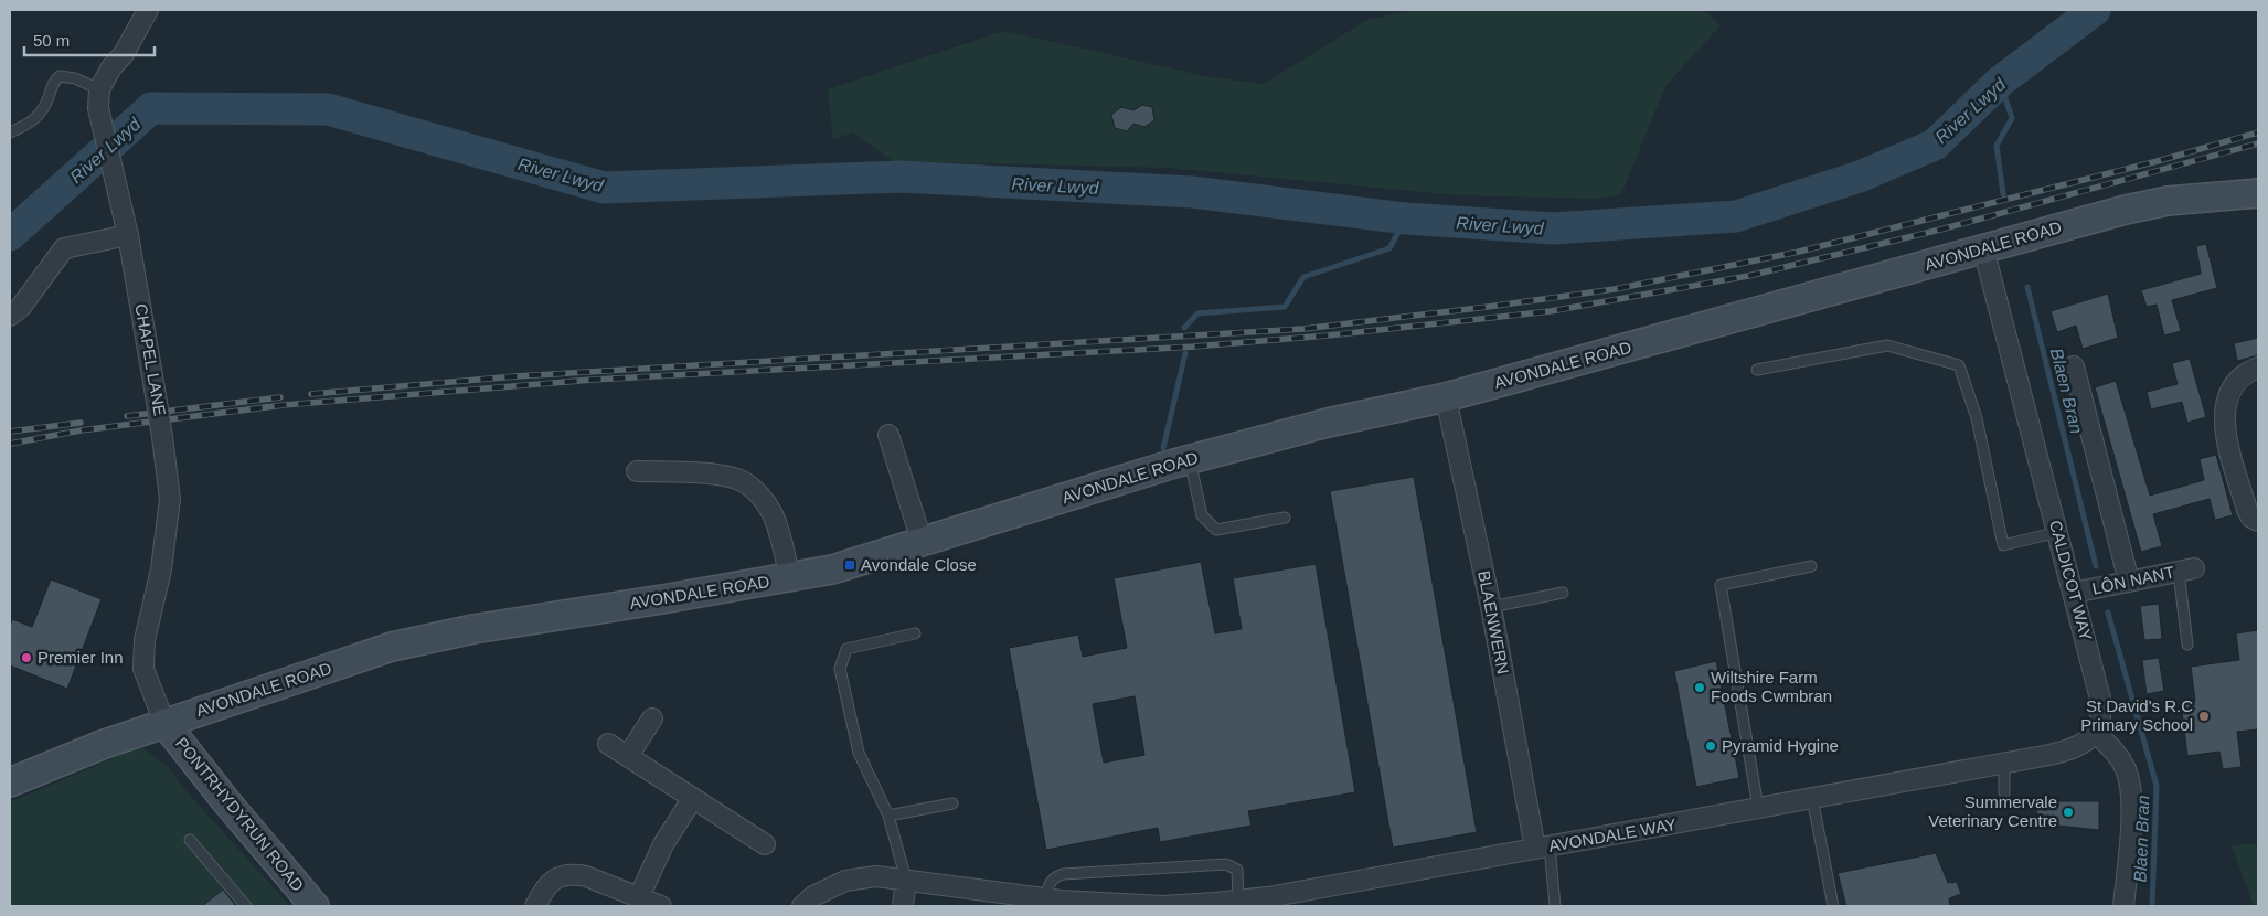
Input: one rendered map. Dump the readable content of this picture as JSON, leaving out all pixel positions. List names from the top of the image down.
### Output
{
  "streets": {
    "street": [
      "AVONDALE ROAD",
      "CHAPEL LANE",
      "CALDICOT WAY",
      "LÔN NANT",
      "BLAENWERN",
      "PONTRHYDYRUN ROAD",
      "AVONDALE WAY"
    ]
  },
  "crossings": [
    ["AVONDALE ROAD", "CHAPEL LANE"],
    ["AVONDALE ROAD", "CALDICOT WAY"],
    ["AVONDALE ROAD", "BLAENWERN"],
    ["AVONDALE ROAD", "PONTRHYDYRUN ROAD"],
    ["CHAPEL LANE", "PONTRHYDYRUN ROAD"],
    ["CALDICOT WAY", "LÔN NANT"],
    ["CALDICOT WAY", "AVONDALE WAY"],
    ["BLAENWERN", "AVONDALE WAY"]
  ],
  "water": ["River Lwyd", "Blaen Bran"],
  "places": {
    "transit": ["Avondale Close"],
    "other": [
      "Premier Inn",
      "Wiltshire Farm Foods Cwmbran",
      "St David's R.C Primary School",
      "Pyramid Hygine",
      "Summervale Veterinary Centre"
    ]
  },
  "scale_bar": "50 m"
}
